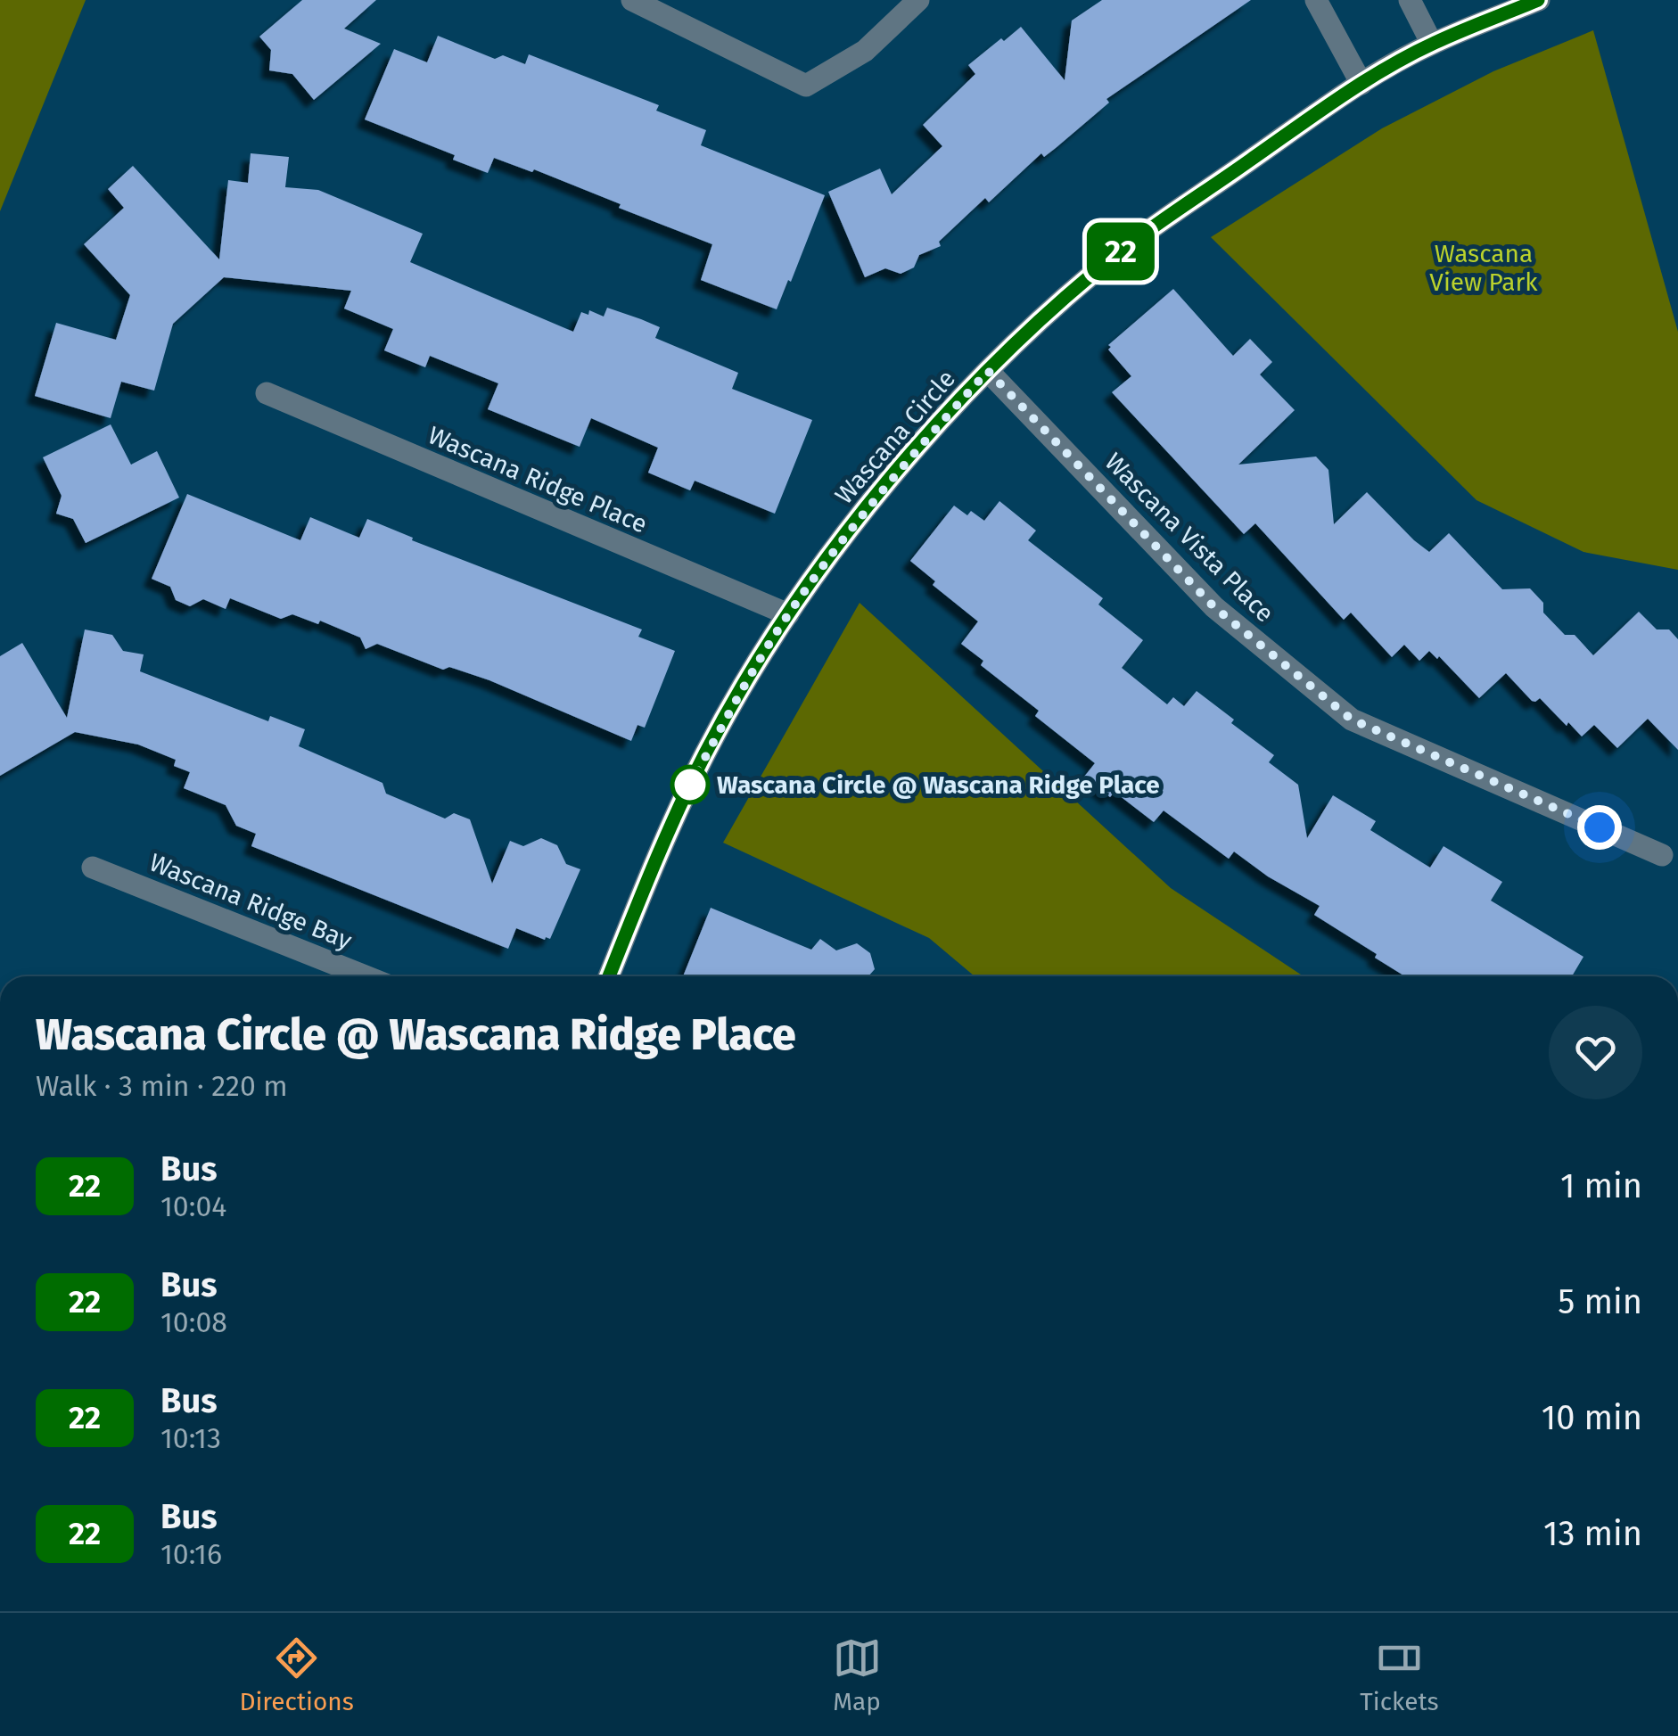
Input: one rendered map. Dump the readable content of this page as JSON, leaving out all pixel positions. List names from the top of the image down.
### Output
{
  "streets": {
    "street": [
      "Wascana Circle",
      "Wascana Ridge Place",
      "Wascana Vista Place",
      "Wascana Ridge Bay"
    ]
  },
  "crossings": [
    ["Wascana Circle", "Wascana Ridge Place"],
    ["Wascana Circle", "Wascana Vista Place"]
  ],
  "parks": ["Wascana View Park"],
  "places": ["Wascana Circle @ Wascana Ridge Place"],
  "lines": ["bus line 22"],
  "page": {
    "on_map": "22",
    "heading": ["Wascana Circle @ Wascana Ridge Place", "Walk · 3 min · 220 m"],
    "list": [
      {
        "mark": "22",
        "name": "Bus",
        "note": "10:04",
        "value": "1 min"
      },
      {
        "mark": "22",
        "name": "Bus",
        "note": "10:08",
        "value": "5 min"
      },
      {
        "mark": "22",
        "name": "Bus",
        "note": "10:13",
        "value": "10 min"
      },
      {
        "mark": "22",
        "name": "Bus",
        "note": "10:16",
        "value": "13 min"
      }
    ],
    "tabs": ["Directions", "Map", "Tickets"]
  }
}
